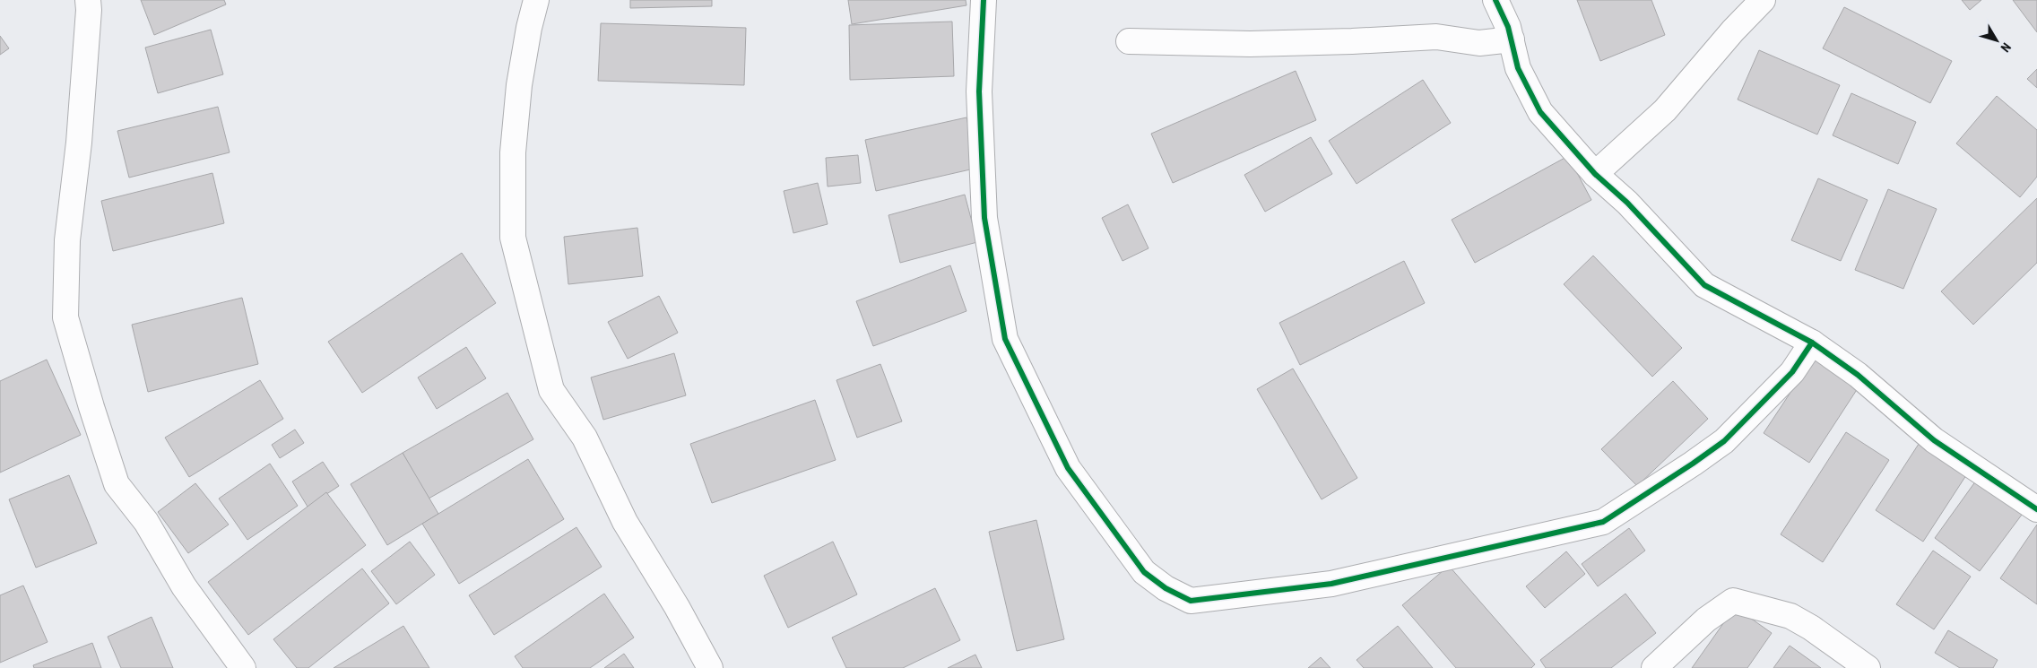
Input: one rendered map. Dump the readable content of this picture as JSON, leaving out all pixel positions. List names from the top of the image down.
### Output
{
  "north": "bottom right"
}
